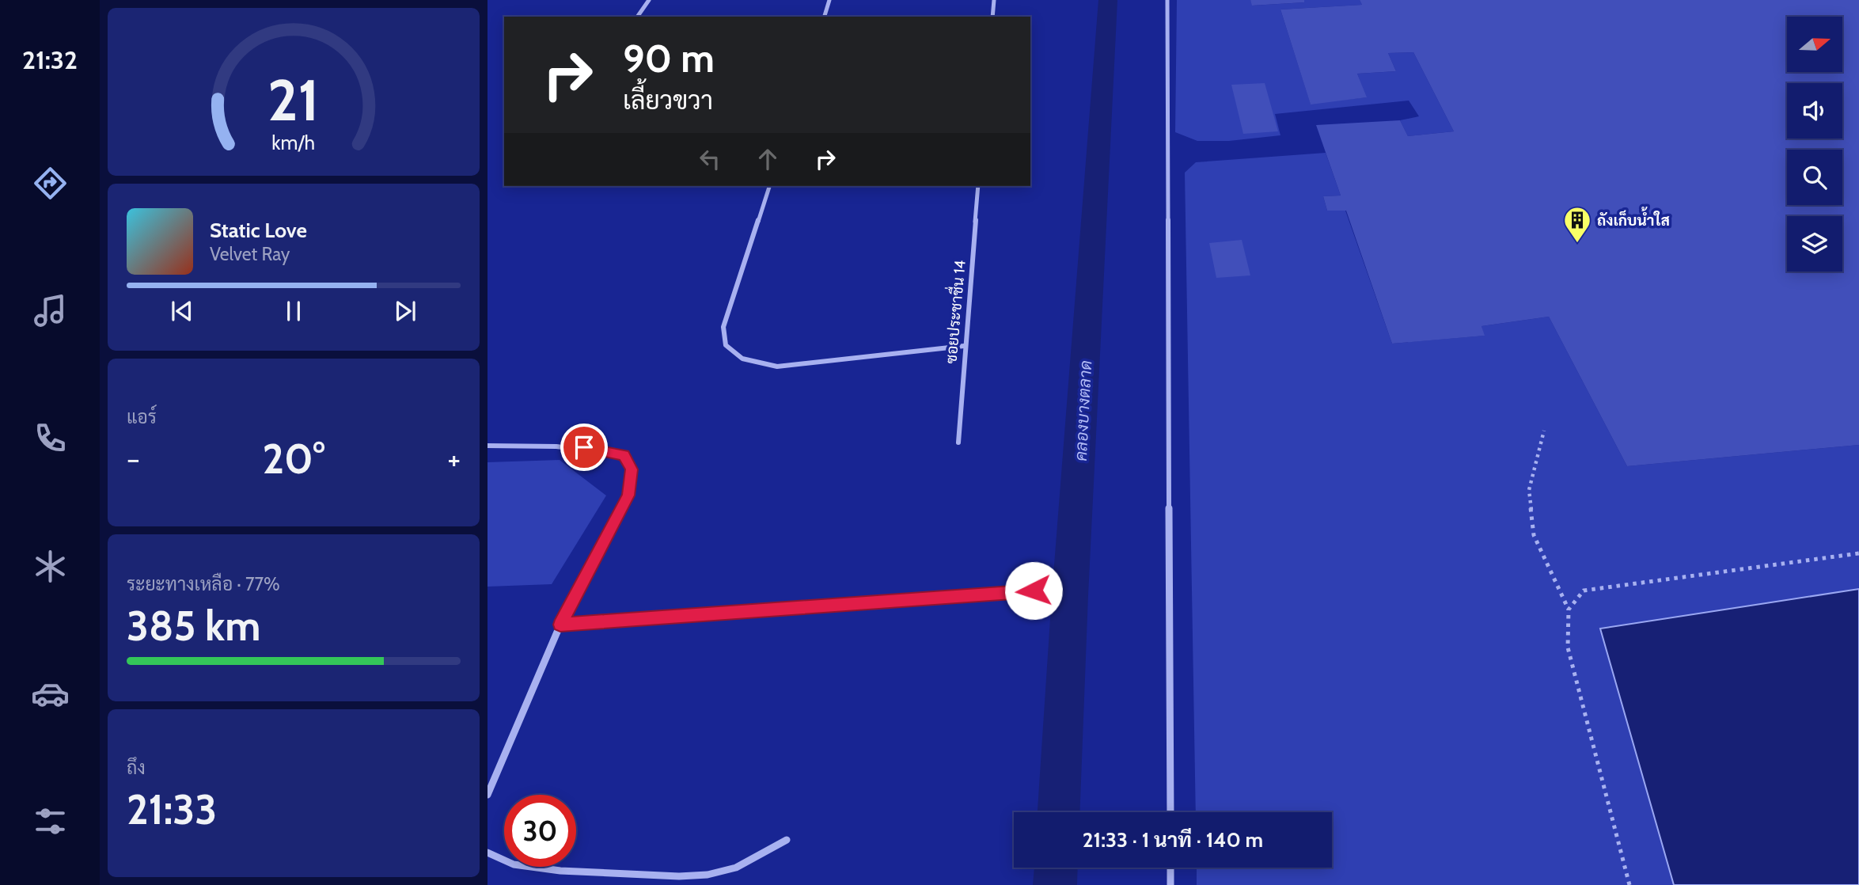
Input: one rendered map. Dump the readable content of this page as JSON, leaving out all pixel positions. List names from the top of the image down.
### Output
{
  "streets": {
    "street": ["ซอยประชาชื่น 14"]
  },
  "water": ["คลองบางตลาด"],
  "places": {
    "building": ["ถังเก็บน้ำใส"]
  },
  "north": "right",
  "page": {
    "tabs": "21:32",
    "turn": ["90 m", "เลี้ยวขวา"],
    "song": ["Static Love", "Velvet Ray"],
    "tile": [
      "แอร์",
      ["ระยะทางเหลือ · 77%", "385 km"],
      ["ถึง", "21:33"]
    ],
    "heat": ["−", "20°", "+"],
    "limit": "30",
    "trip": "21:33 · 1 นาที · 140 m",
    "gauge": ["21", "km/h"]
  }
}
